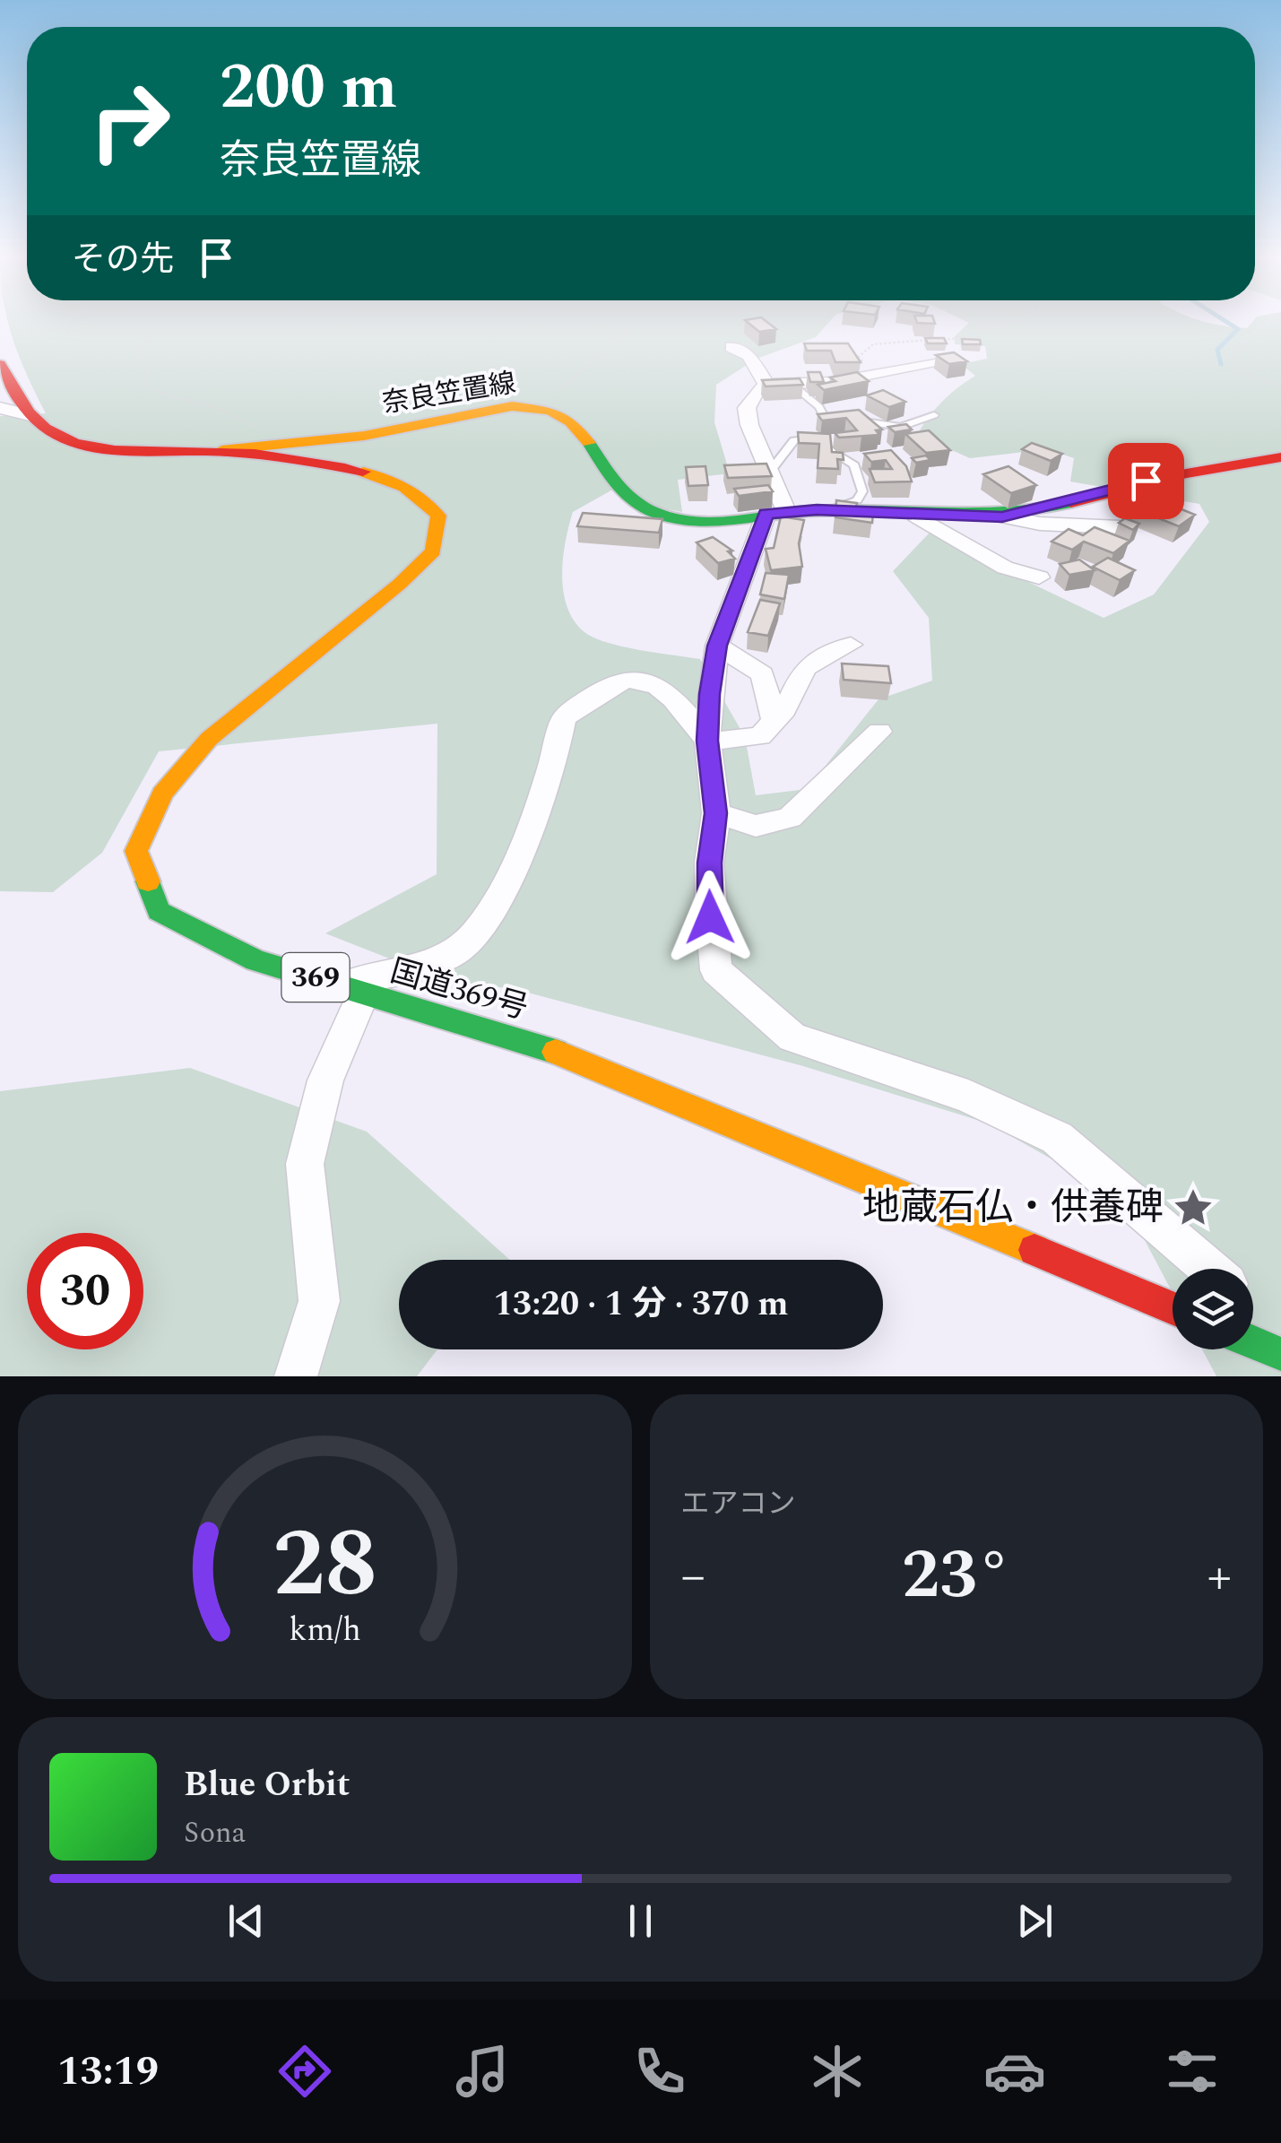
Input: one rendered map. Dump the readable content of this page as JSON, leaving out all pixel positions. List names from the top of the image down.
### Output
{
  "streets": {
    "main road": ["奈良笠置線", "369", "国道369号"]
  },
  "crossings": [
    ["奈良笠置線", "国道369号"]
  ],
  "places": {
    "place": ["地蔵石仏・供養碑"]
  },
  "page": {
    "turn": ["200 m", "奈良笠置線"],
    "then": "その先",
    "limit": "30",
    "trip": "13:20 · 1 分 · 370 m",
    "tile": "エアコン",
    "heat": ["−", "23°", "+"],
    "song": ["Blue Orbit", "Sona"],
    "tabs": "13:19",
    "gauge": ["28", "km/h"]
  }
}
